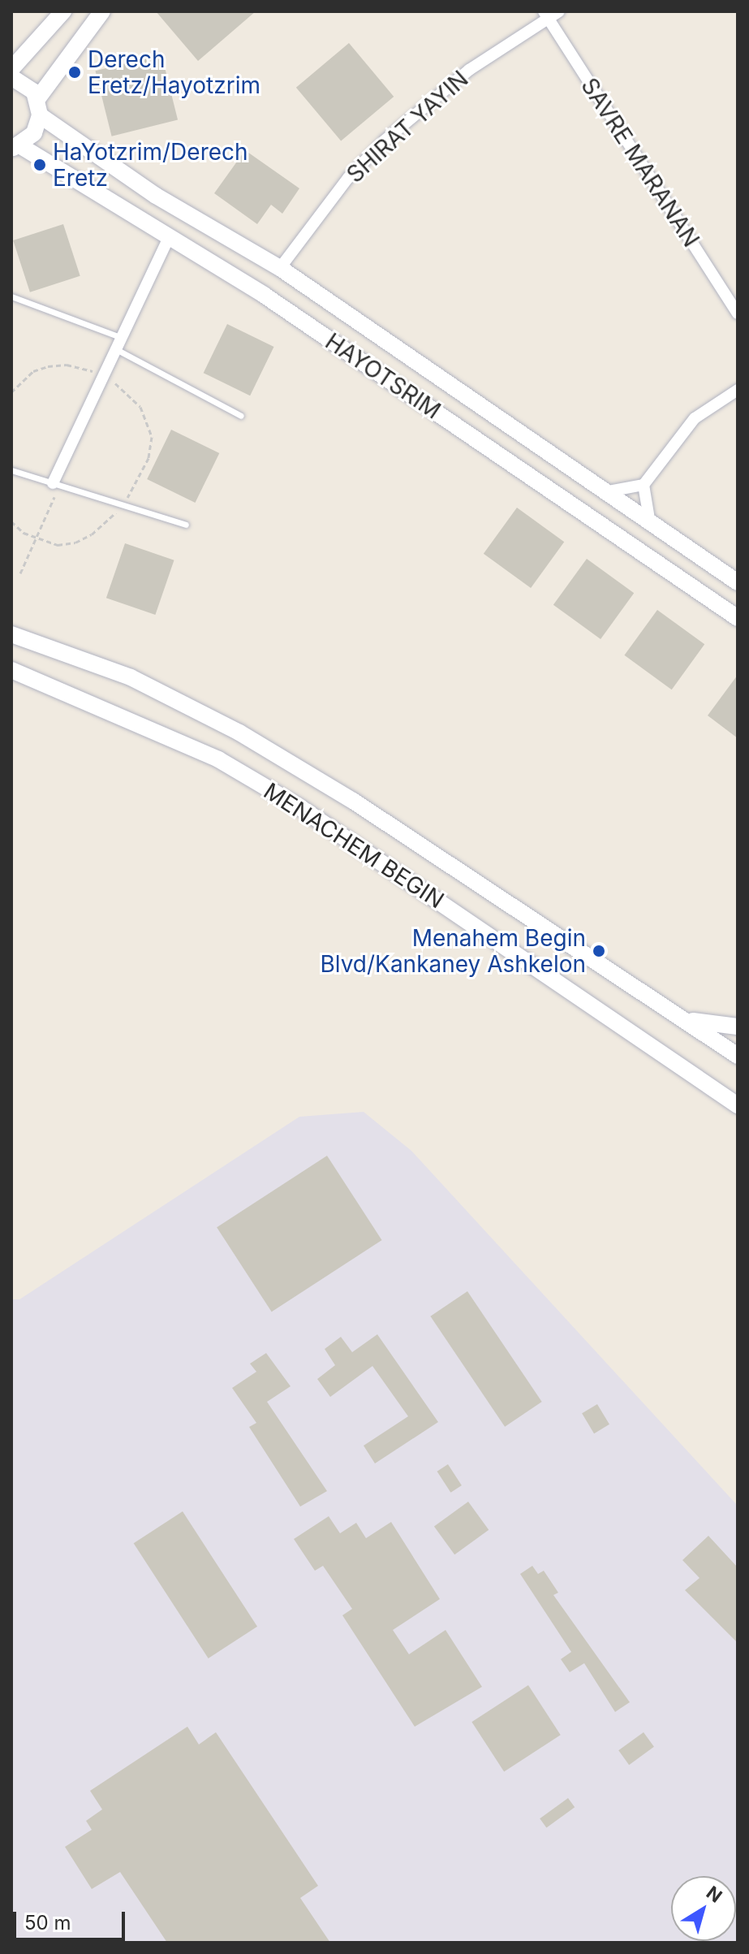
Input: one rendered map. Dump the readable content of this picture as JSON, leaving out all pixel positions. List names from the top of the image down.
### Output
{
  "streets": {
    "main road": ["HAYOTSRIM", "MENACHEM BEGIN"],
    "street": ["SHIRAT YAYIN", "SAVRE MARANAN"]
  },
  "crossings": [
    ["SHIRAT YAYIN", "SAVRE MARANAN"],
    ["SHIRAT YAYIN", "HAYOTSRIM"]
  ],
  "places": ["Derech Eretz/Hayotzrim", "HaYotzrim/Derech Eretz", "Menahem Begin Blvd/Kankaney Ashkelon"],
  "scale_bar": "50 m",
  "north": "top right"
}
